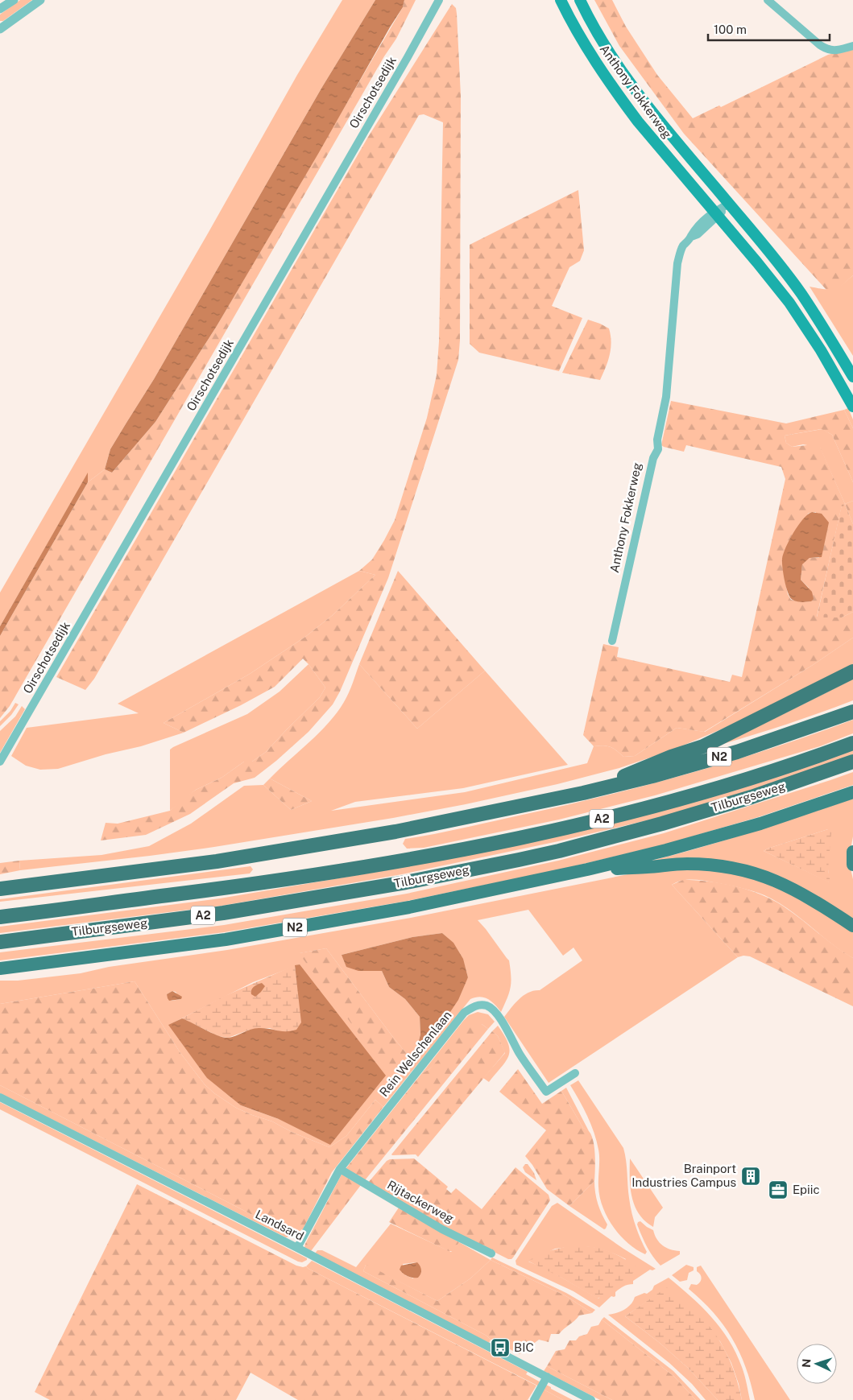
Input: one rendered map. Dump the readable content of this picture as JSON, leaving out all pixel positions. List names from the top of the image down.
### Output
{
  "streets": {
    "highway": ["N2", "Tilburgseweg", "A2"],
    "main road": ["Anthony Fokkerweg"],
    "street": [
      "Oirschotsedijk",
      "Rein Welschenlaan",
      "Rijtackerweg",
      "Landsard"
    ]
  },
  "crossings": [
    ["N2", "Tilburgseweg"],
    ["Rein Welschenlaan", "Rijtackerweg"],
    ["Rein Welschenlaan", "Landsard"]
  ],
  "places": {
    "building": ["Brainport Industries Campus"],
    "office": ["Epiic"],
    "bus stop": ["BIC"]
  },
  "scale_bar": "100 m",
  "north": "left"
}
